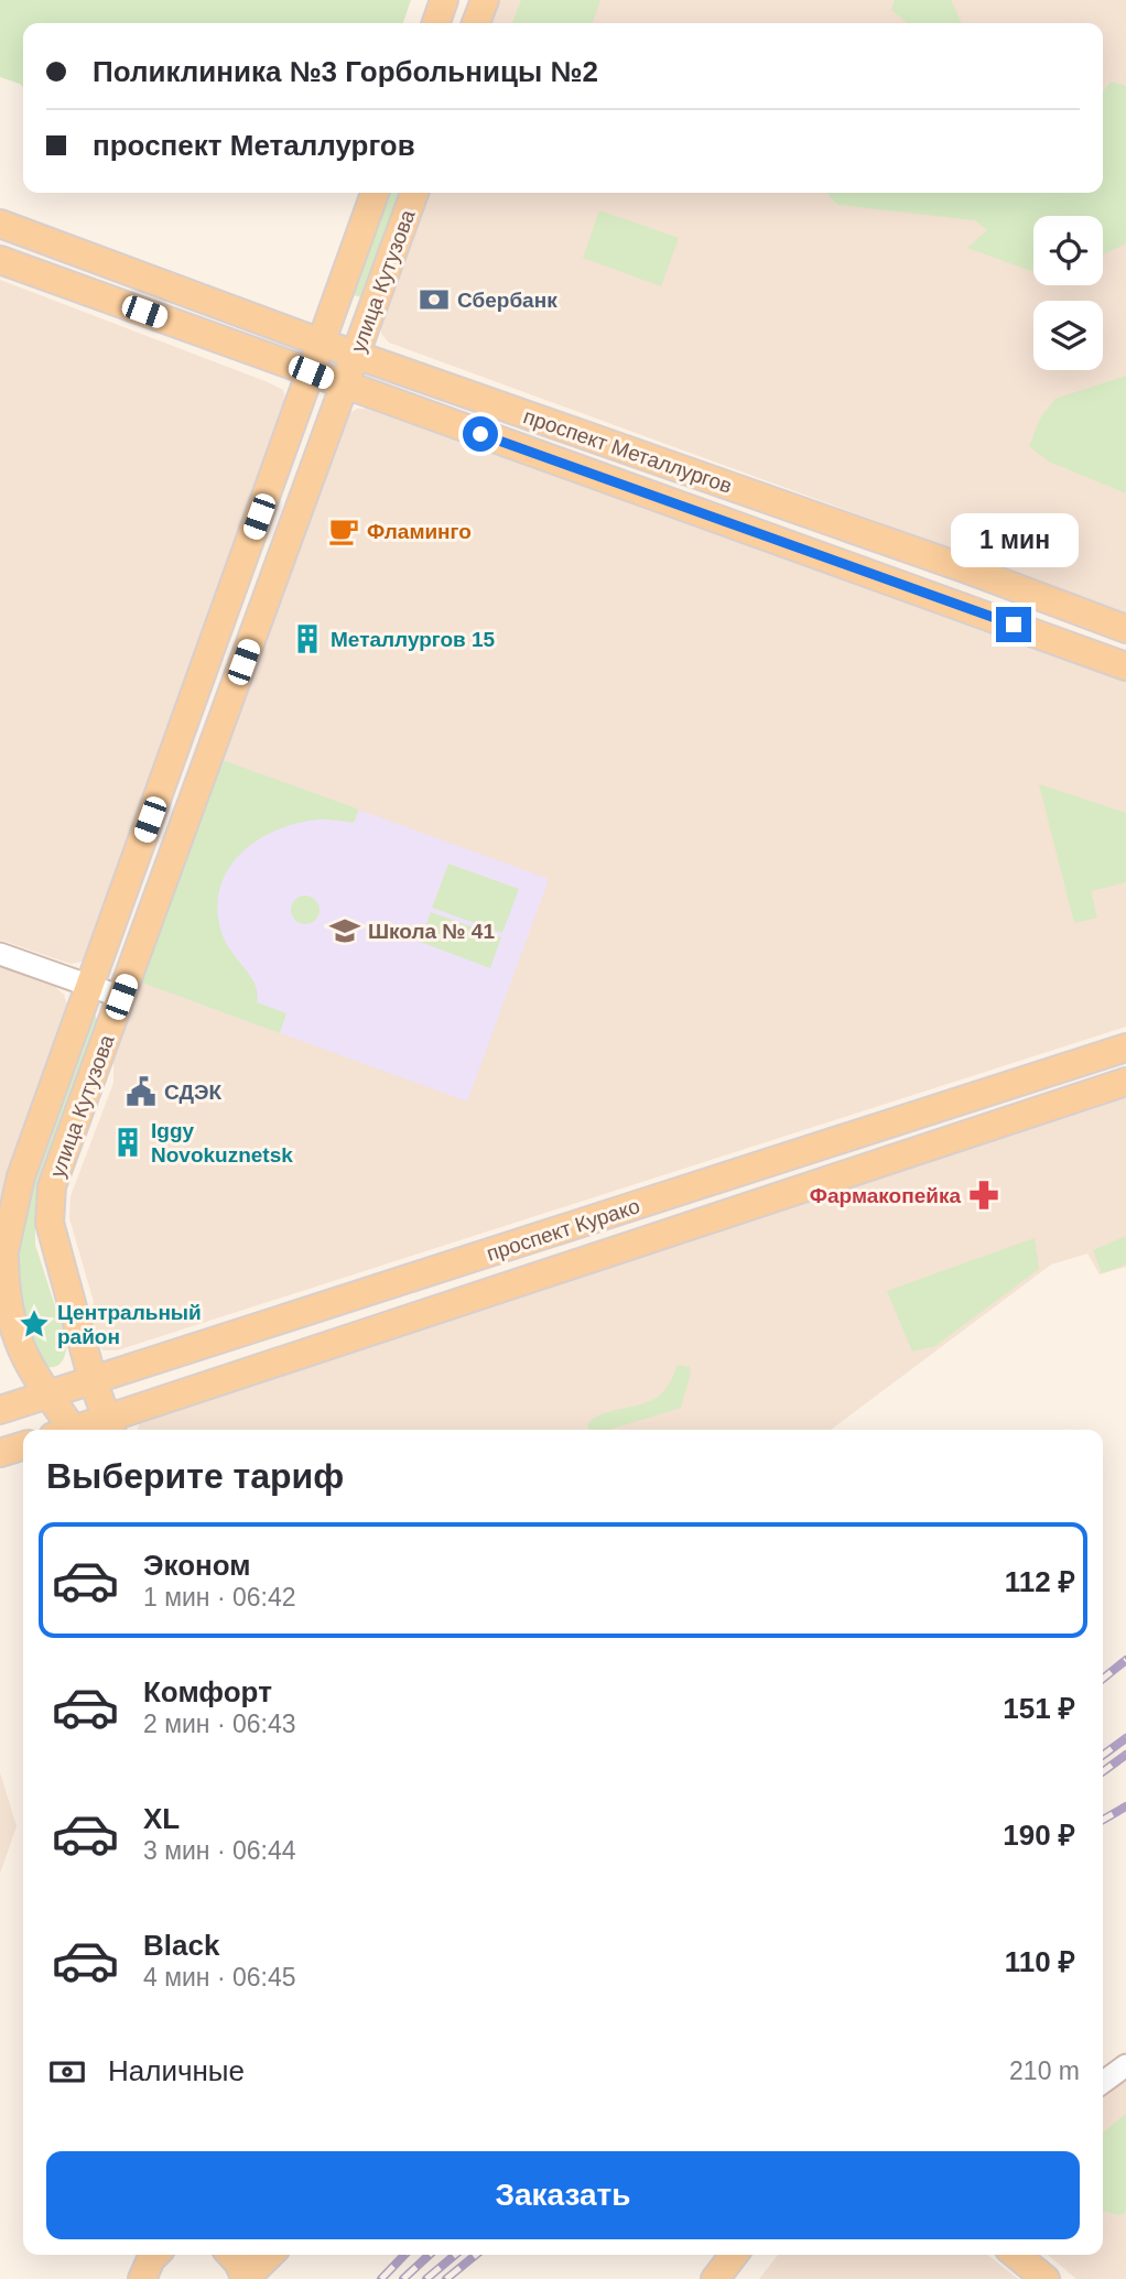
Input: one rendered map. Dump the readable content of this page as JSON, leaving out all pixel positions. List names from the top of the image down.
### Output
{
  "streets": {
    "main road": ["улица Кутузова", "проспект Металлургов", "проспект Курако"]
  },
  "crossings": [
    ["улица Кутузова", "проспект Металлургов"],
    ["улица Кутузова", "проспект Курако"]
  ],
  "places": {
    "bank": ["Сбербанк"],
    "cafe": ["Фламинго"],
    "building": ["Металлургов 15", "Iggy Novokuznetsk"],
    "school or university": ["Школа № 41"],
    "public building": ["СДЭК"],
    "pharmacy": ["Фармакопейка"],
    "place": ["Центральный район"]
  },
  "page": {
    "banner": ["Поликлиника №3 Горбольницы №2", "проспект Металлургов"],
    "bubble": "1 мин",
    "heading": "Выберите тариф",
    "list": [
      {
        "name": "Эконом",
        "note": "1 мин · 06:42",
        "value": "112 ₽"
      },
      {
        "name": "Комфорт",
        "note": "2 мин · 06:43",
        "value": "151 ₽"
      },
      {
        "name": "XL",
        "note": "3 мин · 06:44",
        "value": "190 ₽"
      },
      {
        "name": "Black",
        "note": "4 мин · 06:45",
        "value": "110 ₽"
      }
    ],
    "pay": ["Наличные", "210 m"],
    "buttons": "Заказать"
  }
}
